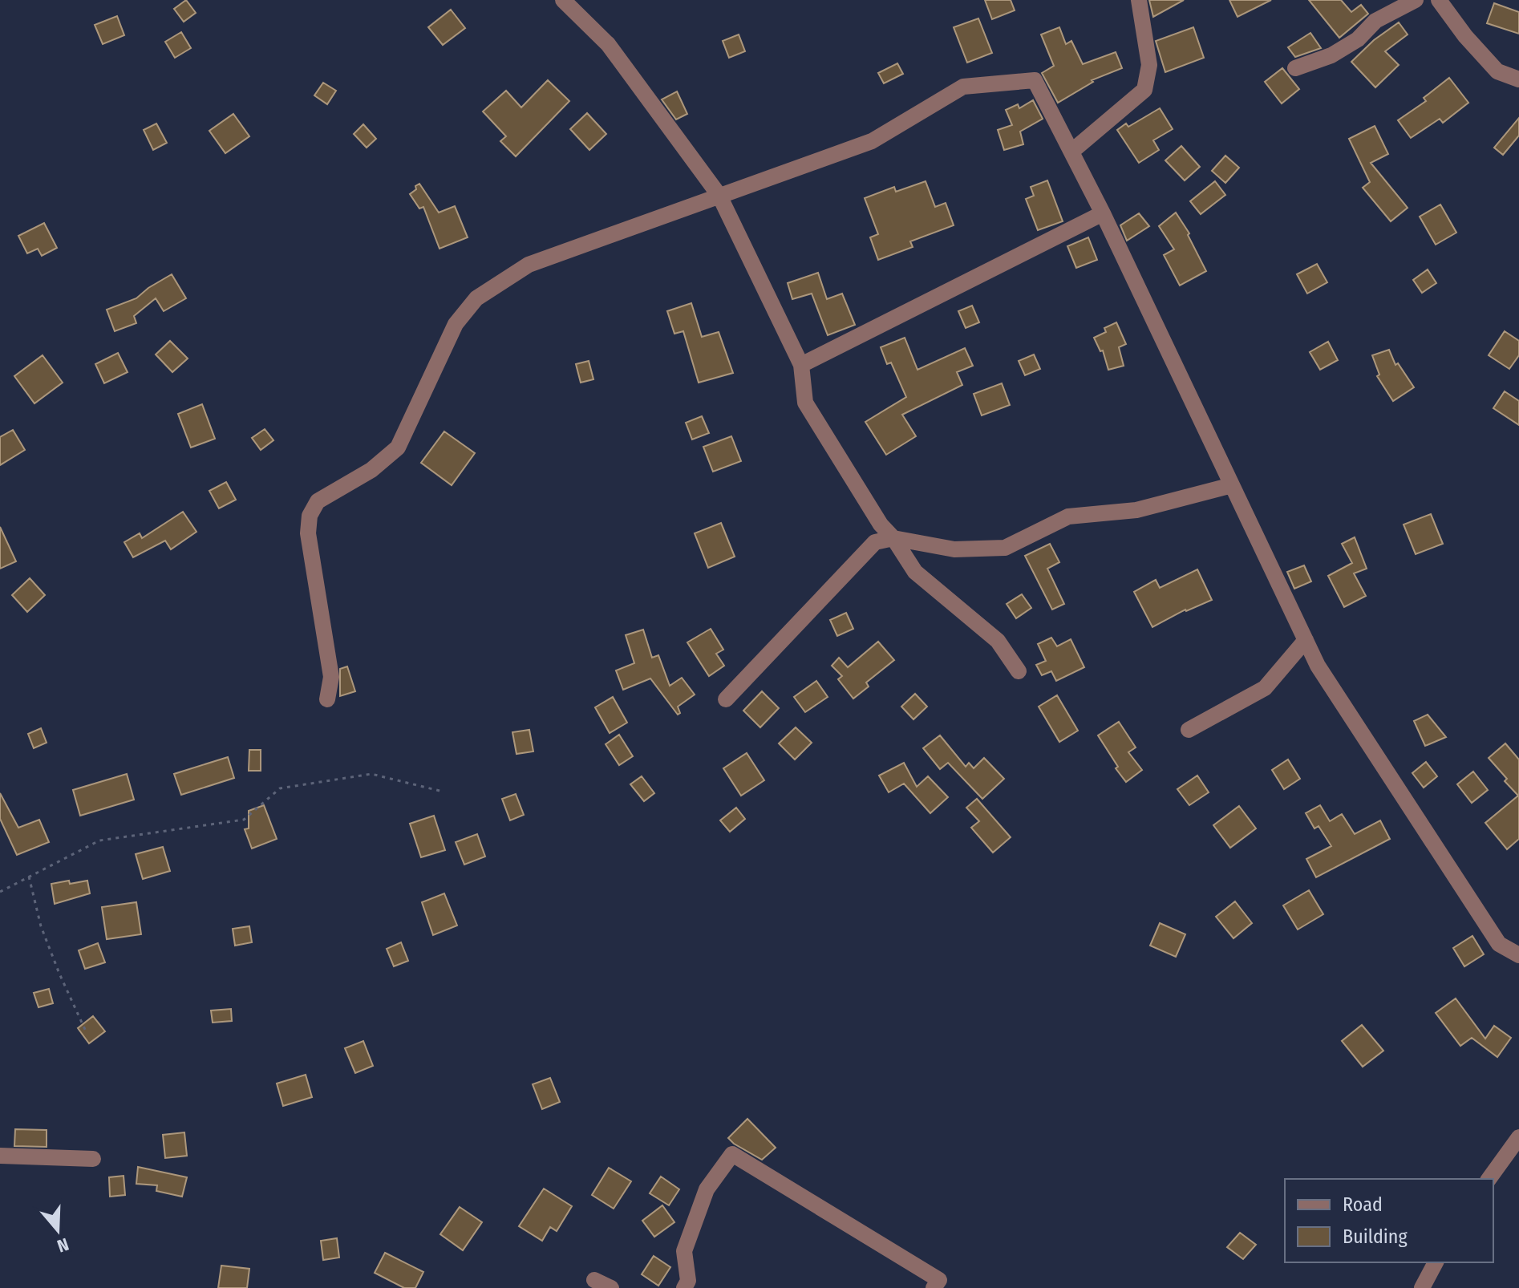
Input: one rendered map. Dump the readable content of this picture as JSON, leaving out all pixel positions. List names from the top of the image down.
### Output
{
  "legend": ["Road", "Building"],
  "north": "bottom"
}
